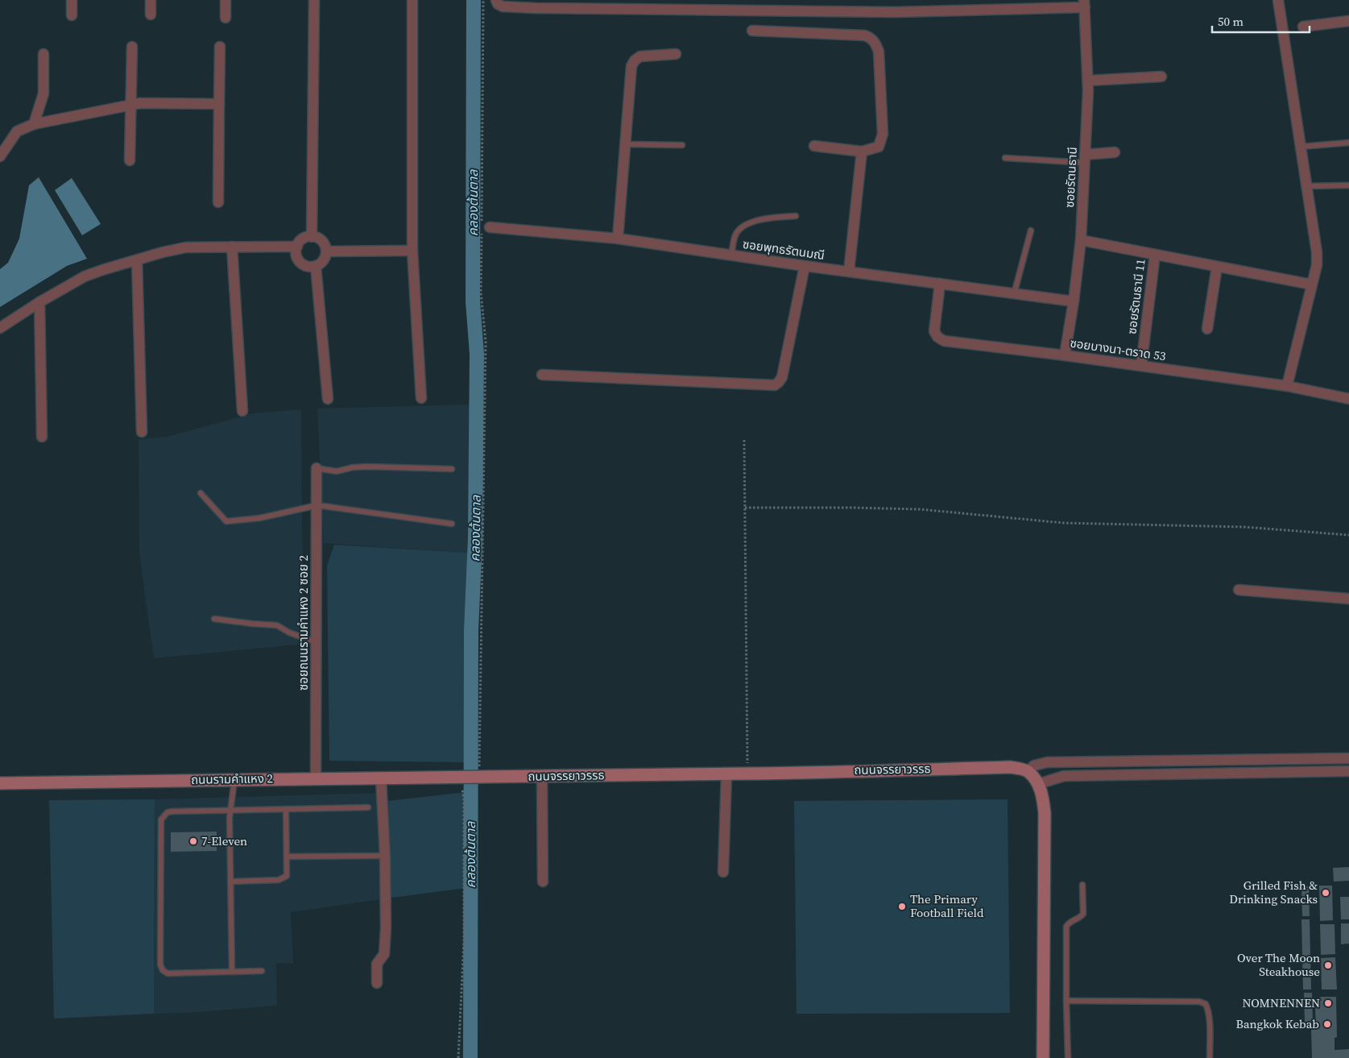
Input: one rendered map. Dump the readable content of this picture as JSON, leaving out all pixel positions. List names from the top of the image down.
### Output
{
  "streets": {
    "main road": ["ถนนจรรยาวรรธ", "ถนนรามคำแหง 2"],
    "street": [
      "ซอยรัตนธานี",
      "ซอยพุทธรัตนมณี",
      "ซอยรัตนธานี 11",
      "ซอยบางนา-ตราด 53",
      "ซอยถนนรามคำแหง 2 ซอย 2"
    ]
  },
  "crossings": [
    ["ซอยรัตนธานี", "ซอยพุทธรัตนมณี"],
    ["ซอยรัตนธานี", "ซอยบางนา-ตราด 53"],
    ["ซอยพุทธรัตนมณี", "ซอยบางนา-ตราด 53"],
    ["ซอยรัตนธานี 11", "ซอยบางนา-ตราด 53"],
    ["ซอยถนนรามคำแหง 2 ซอย 2", "ถนนรามคำแหง 2"],
    ["ถนนจรรยาวรรธ", "ถนนรามคำแหง 2"]
  ],
  "water": ["คลองต้นตาล"],
  "places": [
    "7-Eleven",
    "Grilled Fish & Drinking Snacks",
    "The Primary Football Field",
    "Over The Moon Steakhouse",
    "NOMNENNEN",
    "Bangkok Kebab"
  ],
  "scale_bar": "50 m"
}
